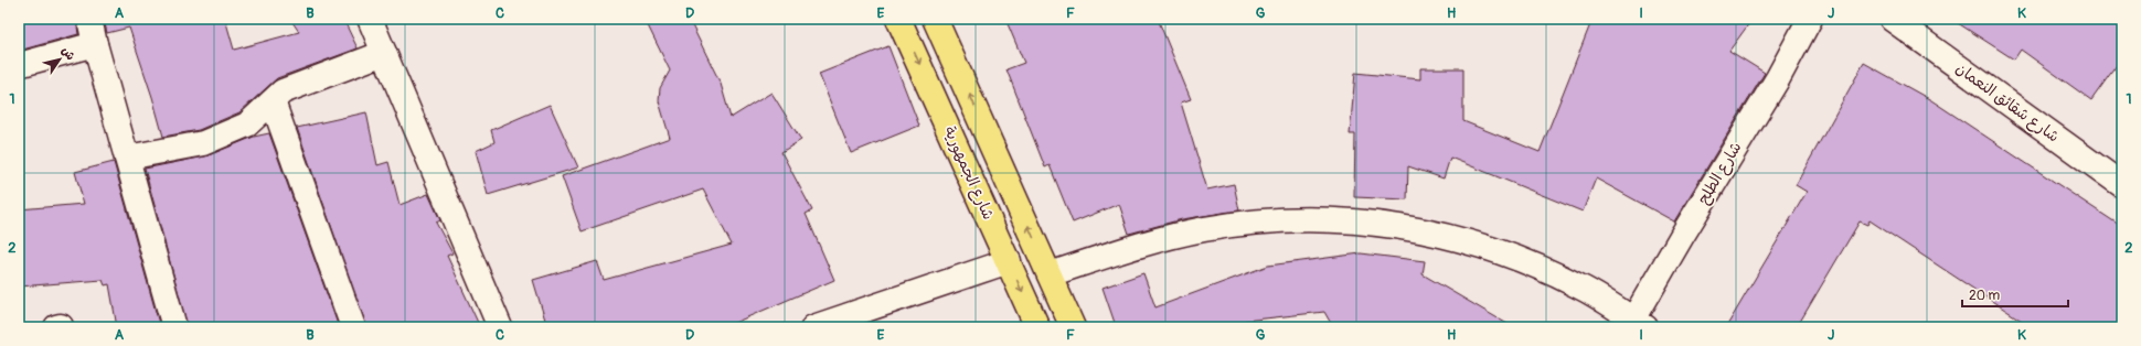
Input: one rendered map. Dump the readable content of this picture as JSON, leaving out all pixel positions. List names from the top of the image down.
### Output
{
  "streets": {
    "main road": ["شارع الجمهورية"],
    "street": ["شارع شقائق النعمان", "شارع الطلح"]
  },
  "scale_bar": "20 m",
  "north": "top right",
  "grid": {
    "columns": [
      "A",
      "B",
      "C",
      "D",
      "E",
      "F",
      "G",
      "H",
      "I",
      "J",
      "K"
    ],
    "rows": ["1", "2"]
  }
}
